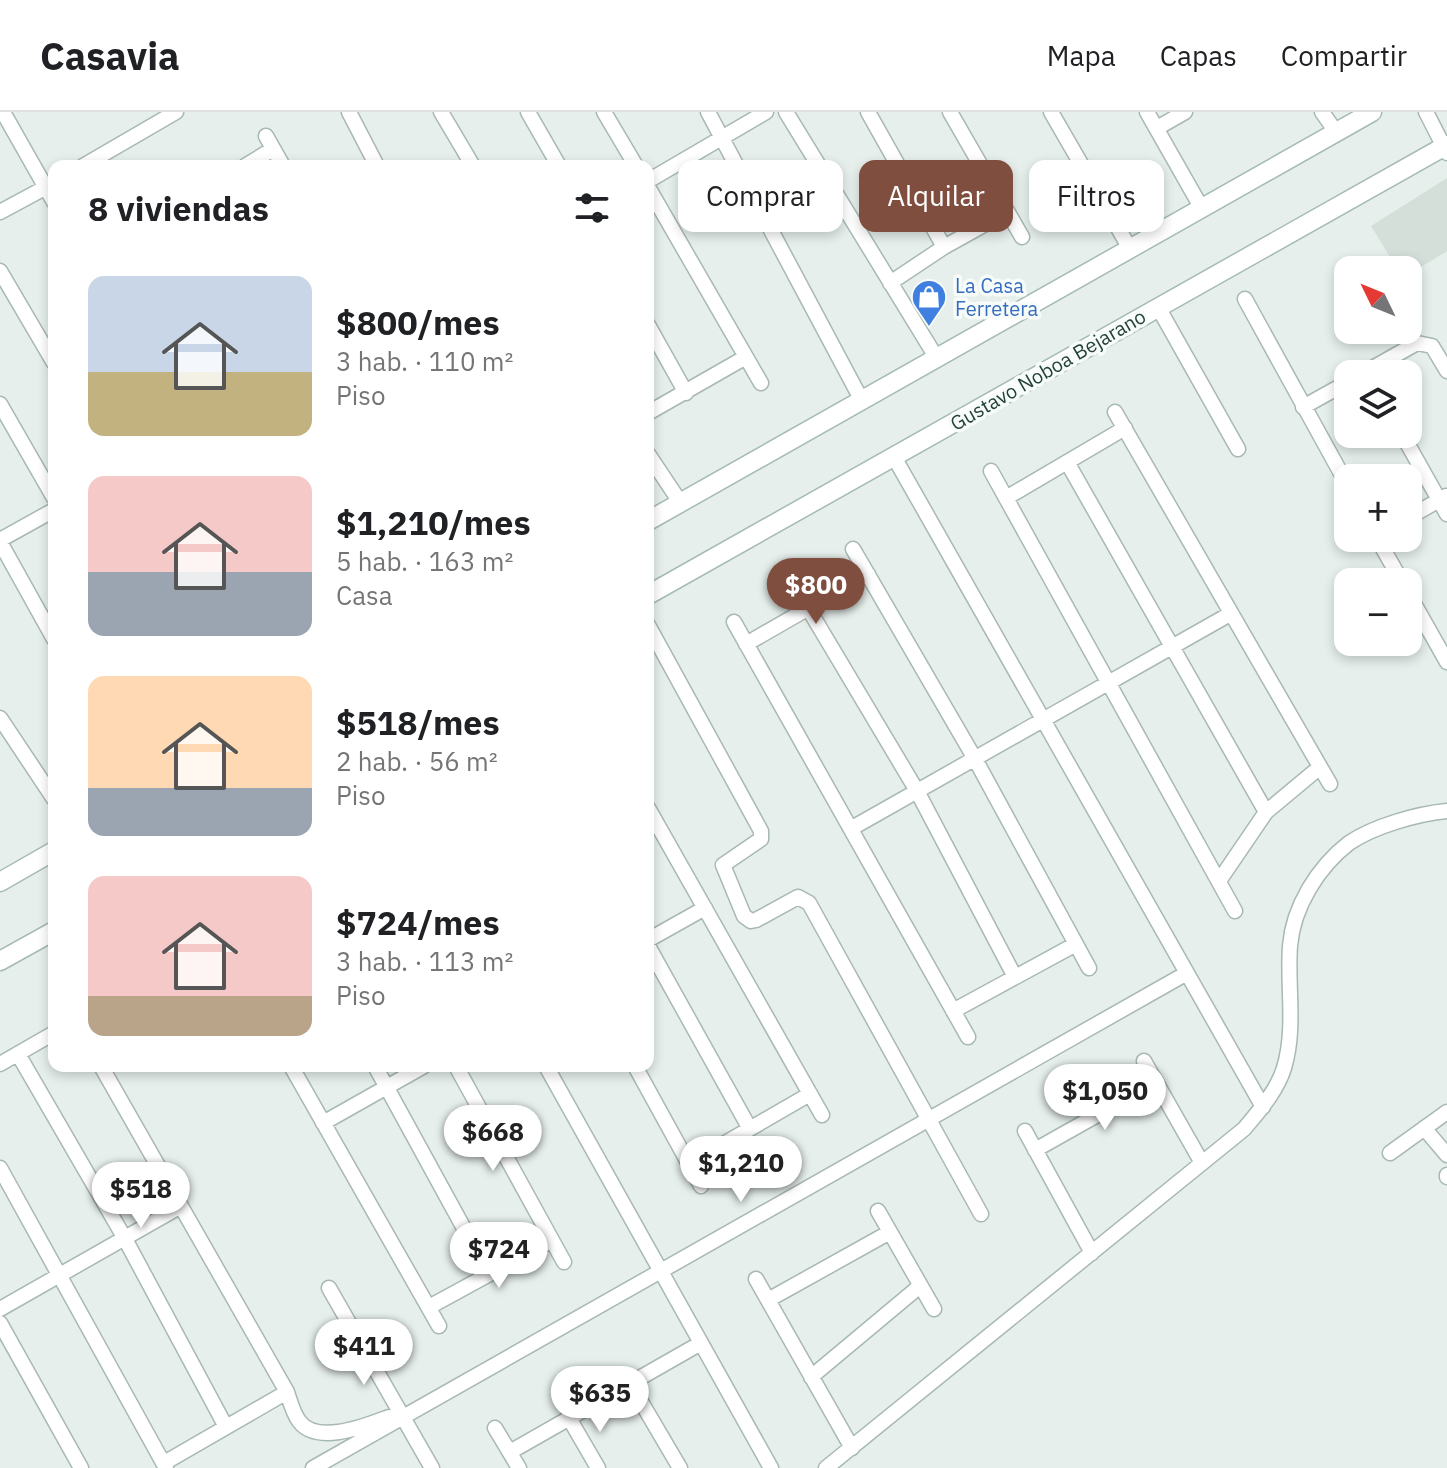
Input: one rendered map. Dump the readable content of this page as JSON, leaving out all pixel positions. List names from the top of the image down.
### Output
{
  "streets": {
    "street": ["Gustavo Noboa Bejarano"]
  },
  "places": {
    "shop": ["La Casa Ferretera"]
  },
  "north": "top left",
  "page": {
    "header": "Casavia",
    "nav": ["Mapa", "Capas", "Compartir"],
    "chip": ["Comprar", "Alquilar", "Filtros"],
    "heading": "8 viviendas",
    "map_buttons": ["+", "−"],
    "list": [
      {
        "name": "$800/mes",
        "note": "3 hab. · 110 m² · Piso"
      },
      {
        "name": "$1,210/mes",
        "note": "5 hab. · 163 m² · Casa"
      },
      {
        "name": "$518/mes",
        "note": "2 hab. · 56 m² · Piso"
      },
      {
        "name": "$724/mes",
        "note": "3 hab. · 113 m² · Piso"
      }
    ],
    "price": [
      "$800",
      "$1,050",
      "$668",
      "$1,210",
      "$518",
      "$724",
      "$411",
      "$635"
    ]
  }
}
